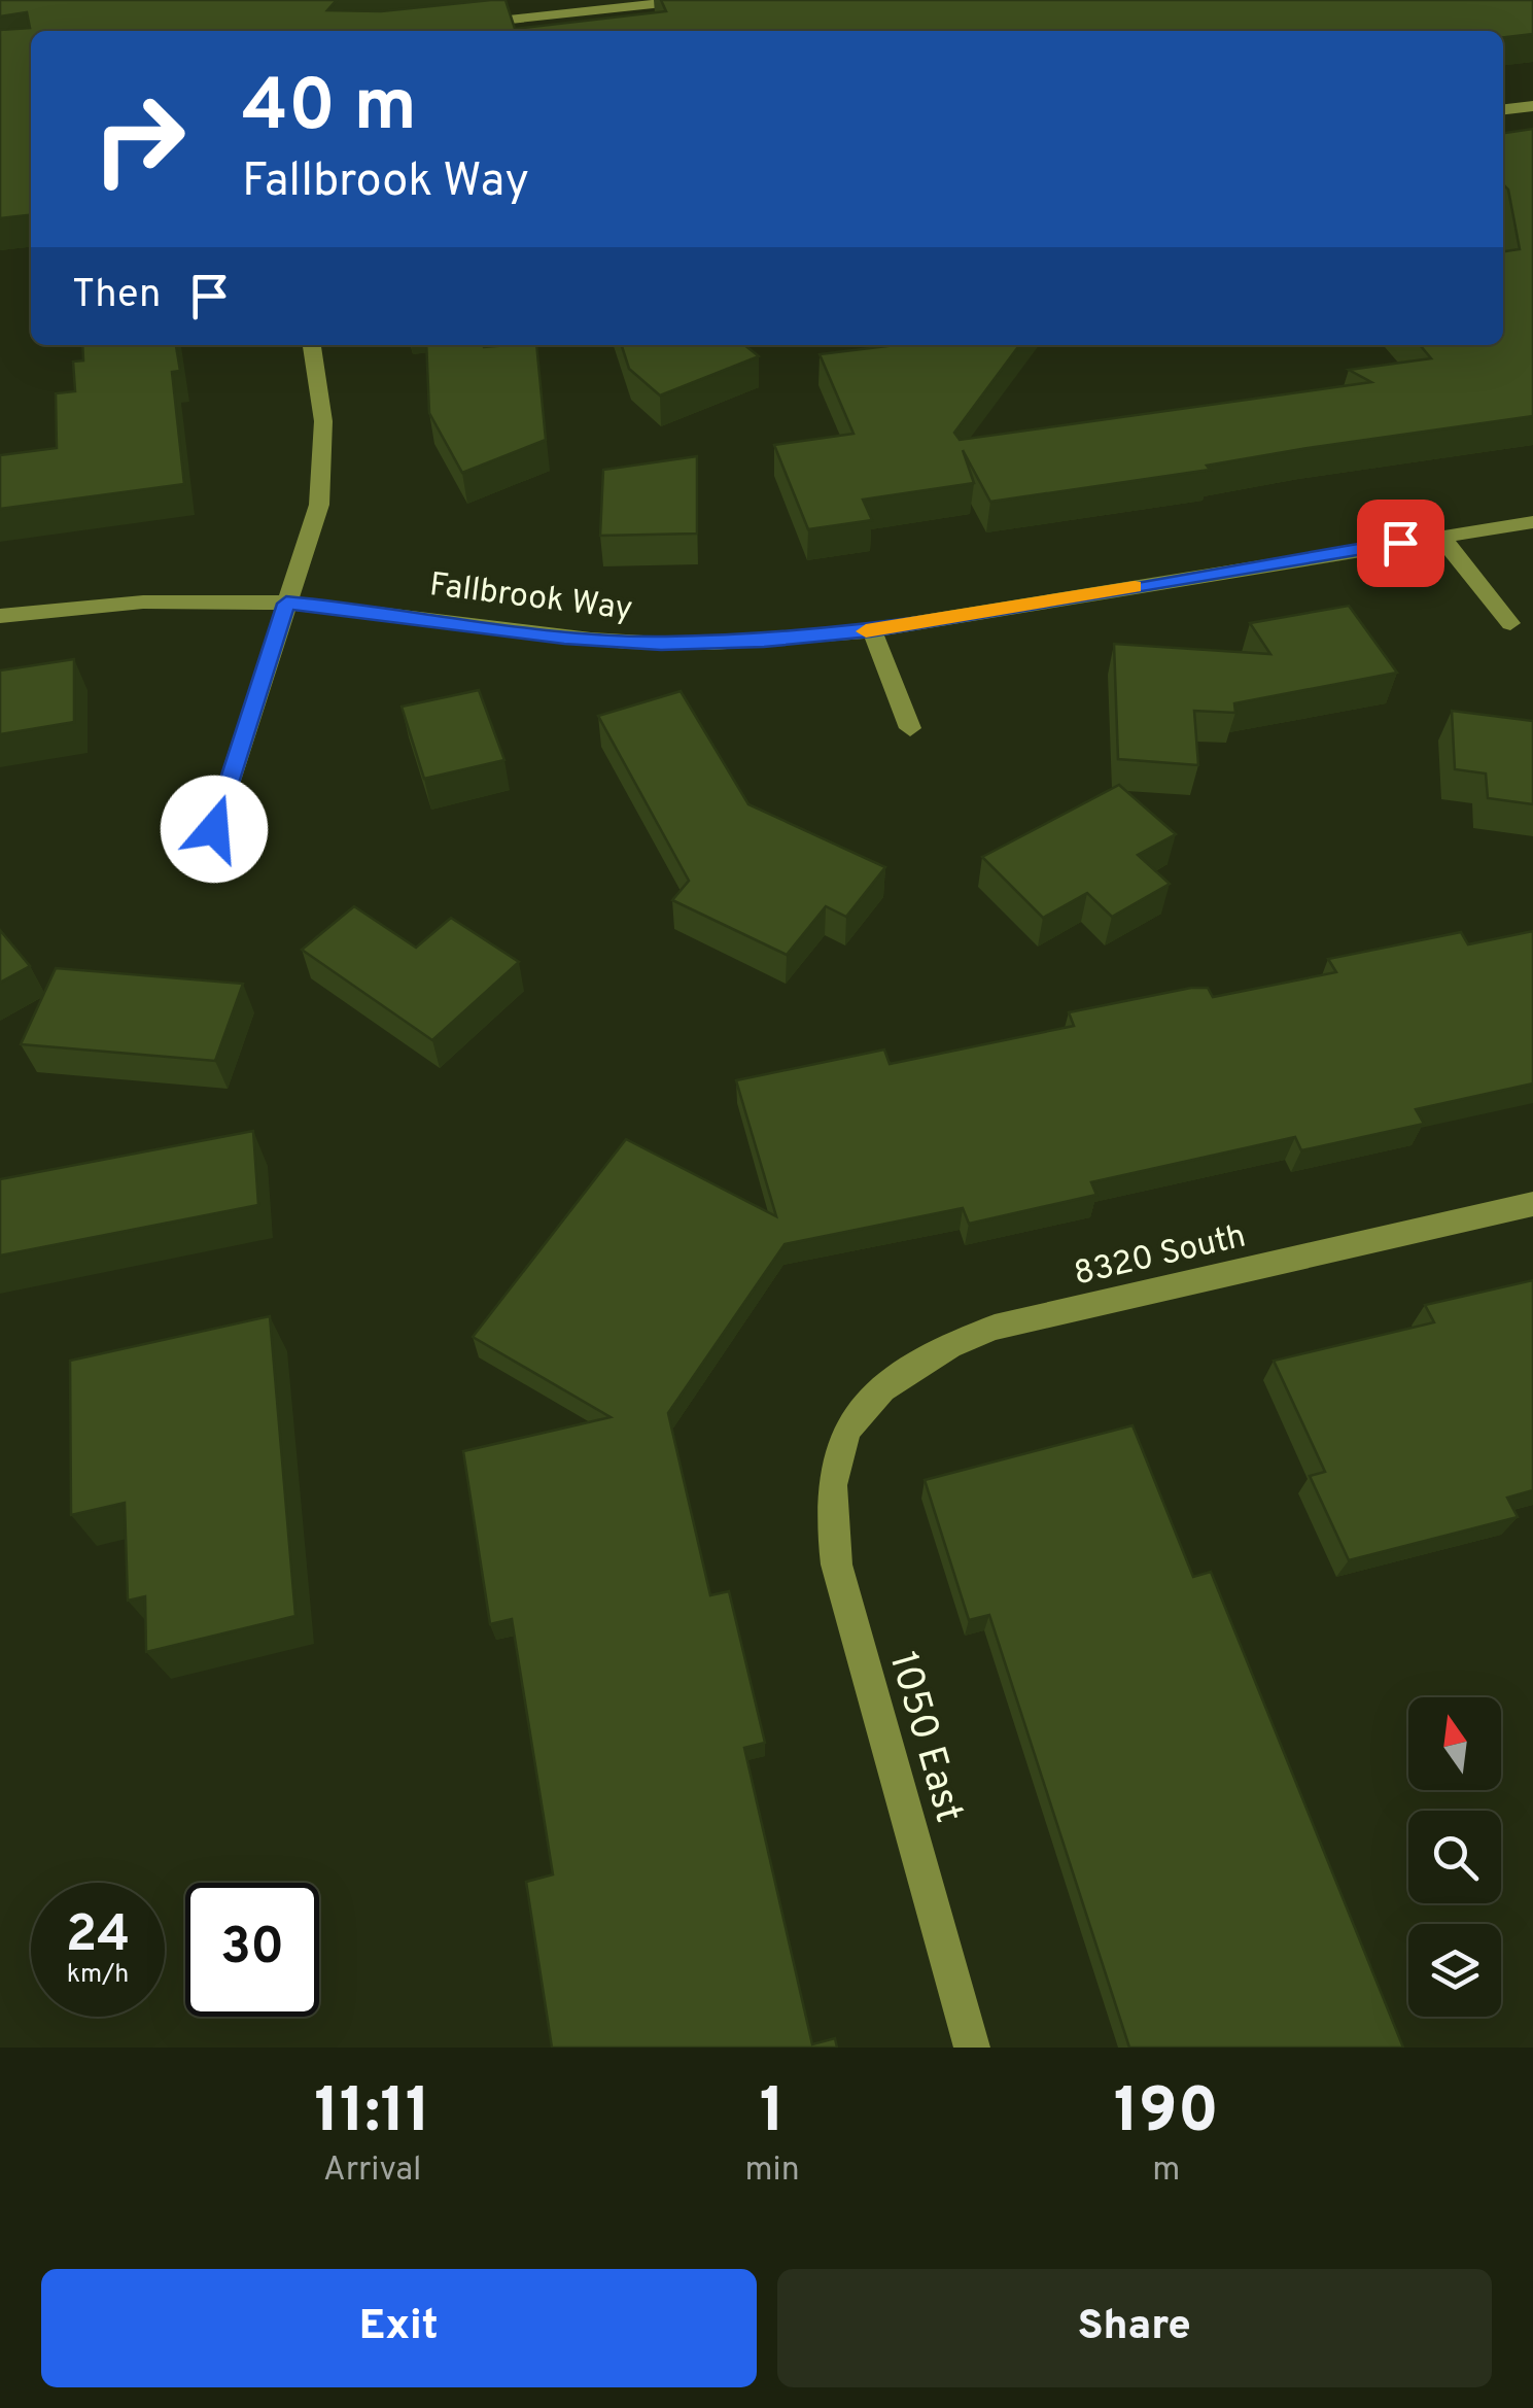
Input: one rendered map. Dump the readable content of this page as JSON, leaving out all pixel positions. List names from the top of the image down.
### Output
{
  "streets": {
    "street": ["Fallbrook Way", "8320 South", "1050 East"]
  },
  "crossings": [
    ["8320 South", "1050 East"]
  ],
  "north": "top",
  "page": {
    "turn": ["40 m", "Fallbrook Way"],
    "then": "Then",
    "speed": "24 km/h",
    "limit": "30",
    "eta": [
      "11:11",
      "Arrival",
      "1",
      "min",
      "190",
      "m"
    ],
    "buttons": ["Exit", "Share"]
  }
}
